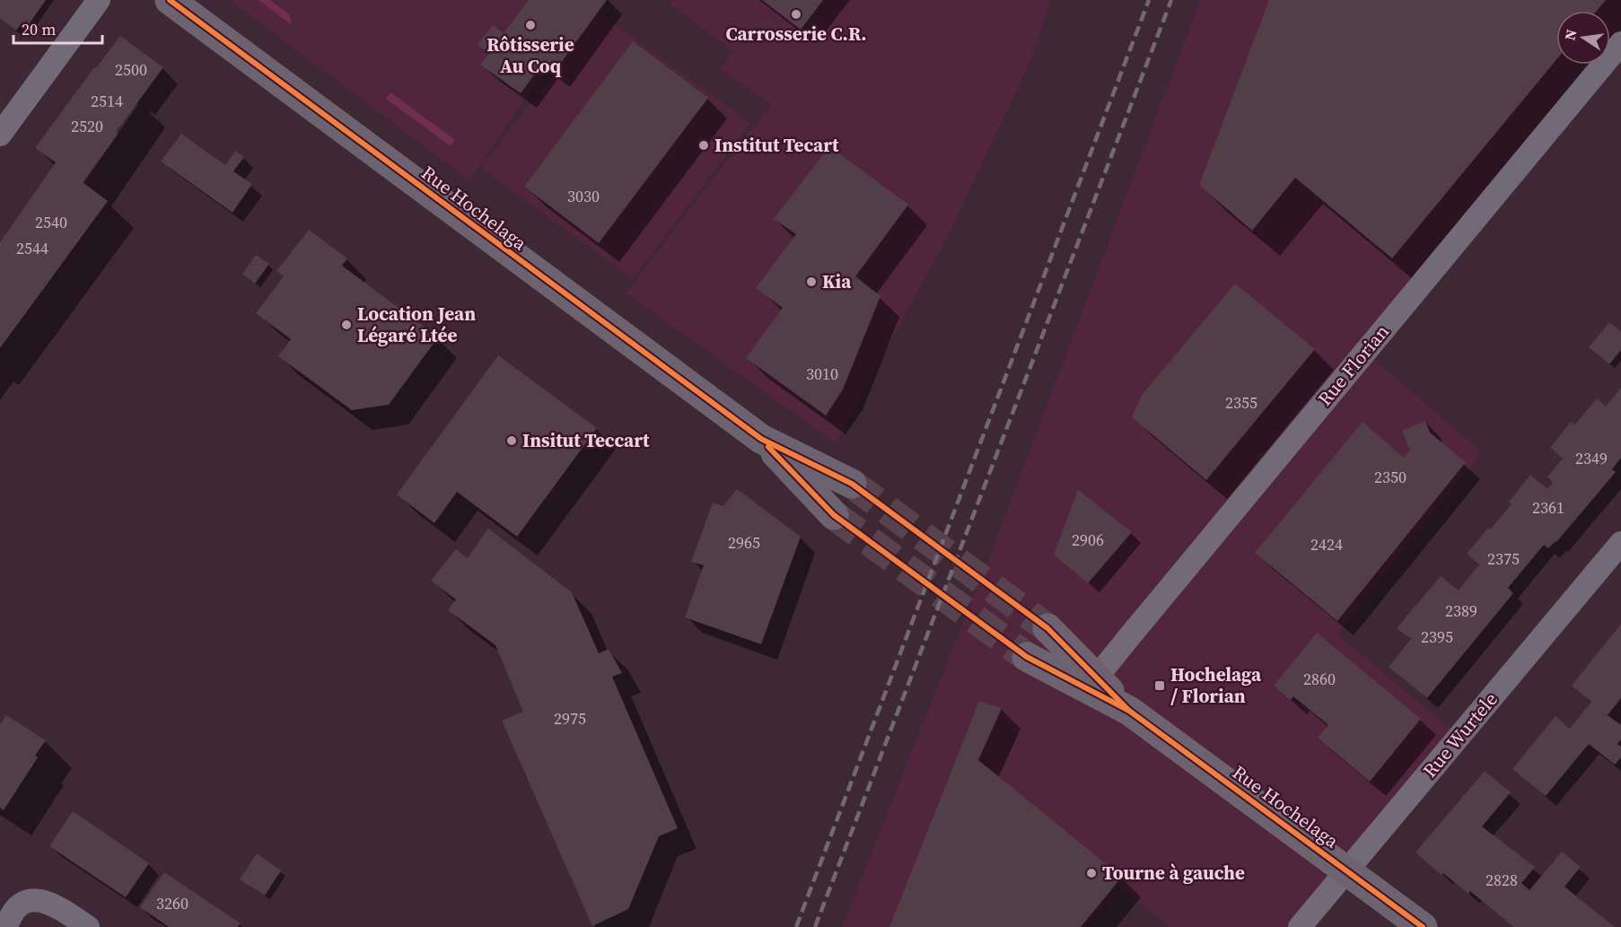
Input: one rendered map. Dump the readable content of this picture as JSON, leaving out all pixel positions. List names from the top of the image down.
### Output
{
  "streets": {
    "street": ["Rue Hochelaga", "Rue Florian", "Rue Wurtele"]
  },
  "crossings": [
    ["Rue Hochelaga", "Rue Florian"],
    ["Rue Hochelaga", "Rue Wurtele"]
  ],
  "places": {
    "other": [
      "Carrosserie C.R.",
      "Rôtisserie Au Coq",
      "Institut Tecart",
      "Kia",
      "Location Jean Légaré Ltée",
      "Insitut Teccart",
      "Tourne à gauche"
    ],
    "transit": ["Hochelaga / Florian"]
  },
  "house_numbers": [
    "2500",
    "2514",
    "2520",
    "3030",
    "2540",
    "2544",
    "3010",
    "2355",
    "2349",
    "2350",
    "2361",
    "2906",
    "2965",
    "2424",
    "2375",
    "2389",
    "2395",
    "2860",
    "2975",
    "2828",
    "3260"
  ],
  "scale_bar": "20 m",
  "north": "left"
}
